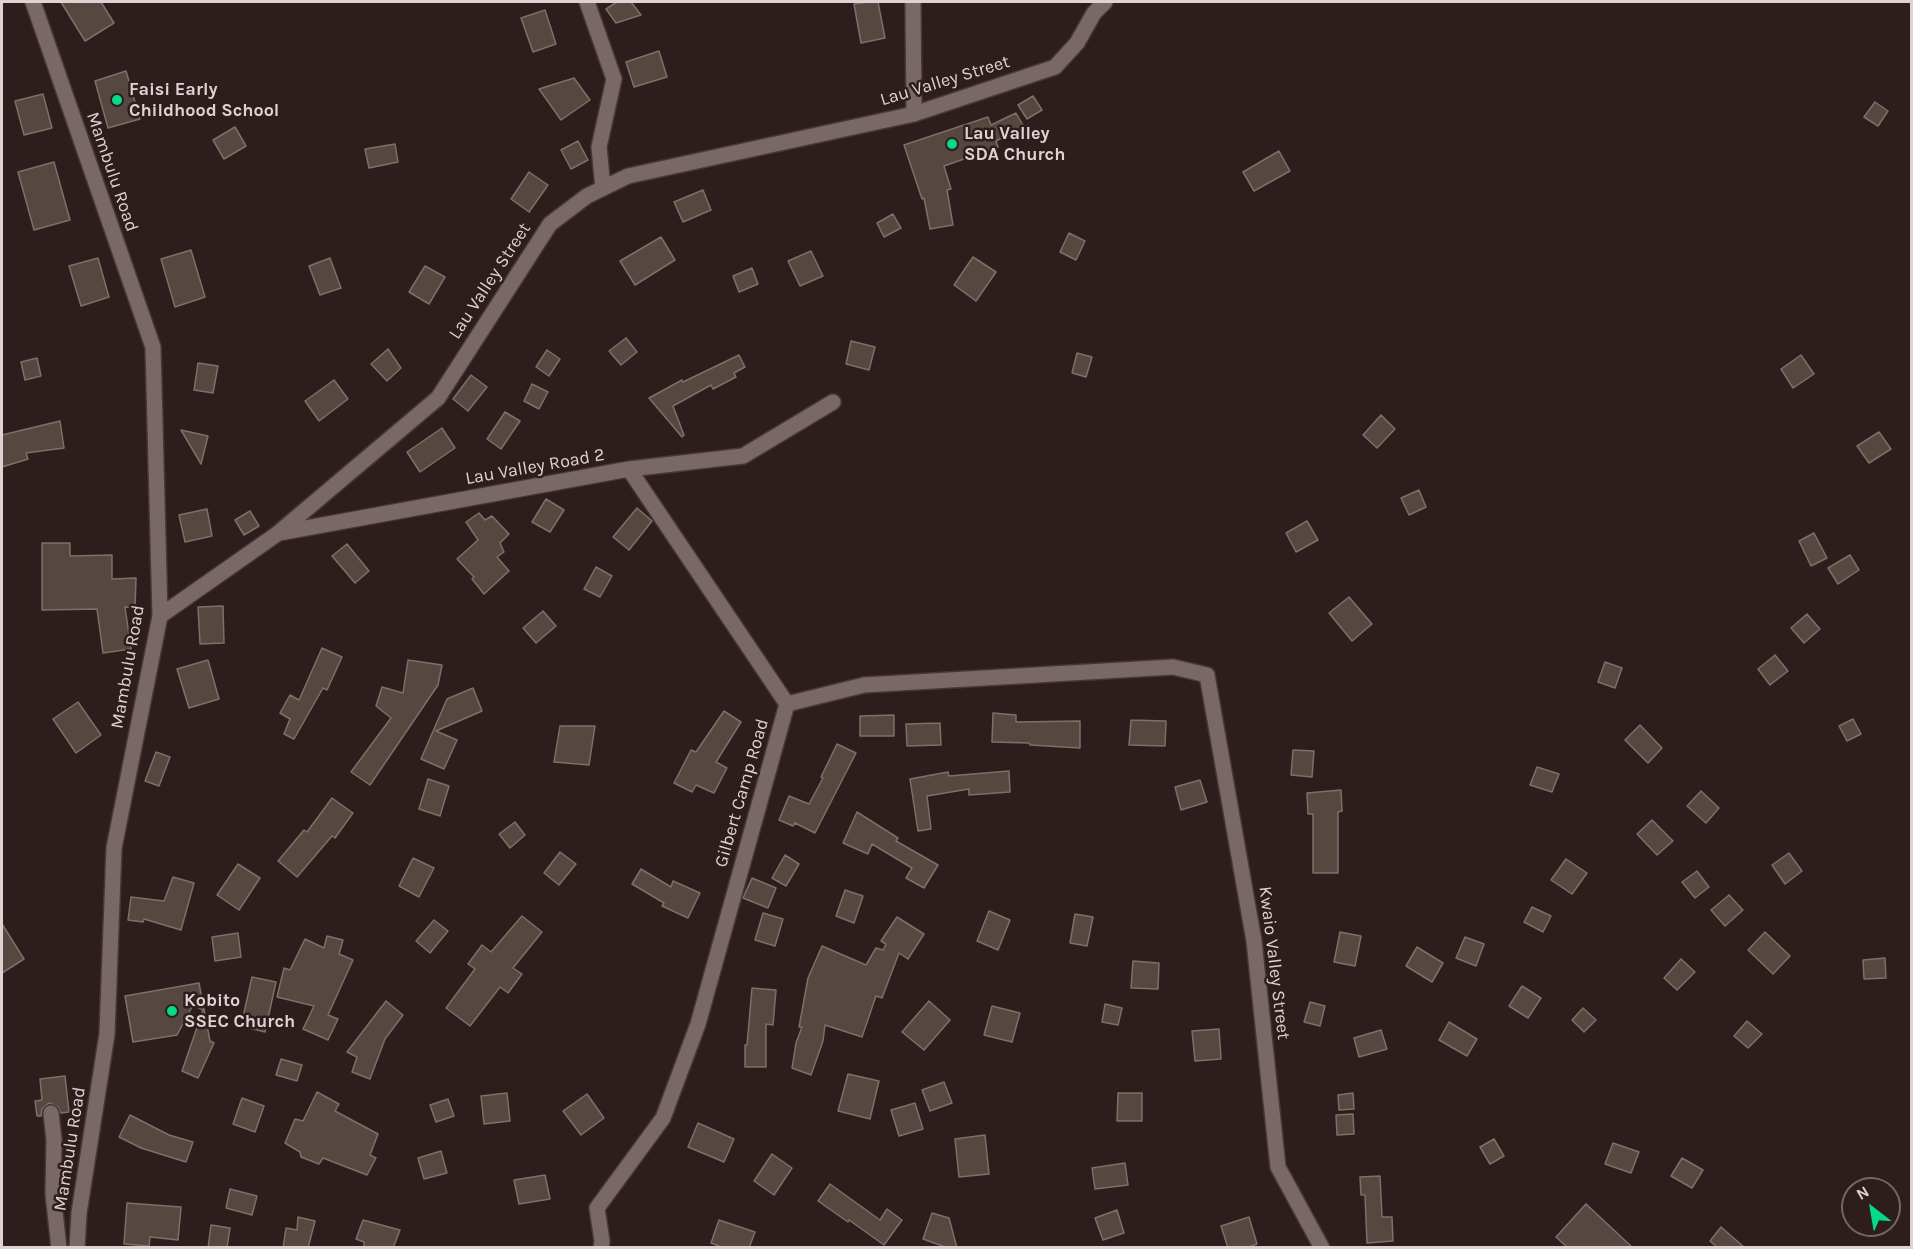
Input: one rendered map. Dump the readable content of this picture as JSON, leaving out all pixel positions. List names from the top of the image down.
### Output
{
  "streets": {
    "street": [
      "Lau Valley Street",
      "Mambulu Road",
      "Lau Valley Road 2",
      "Gilbert Camp Road",
      "Kwaio Valley Street"
    ]
  },
  "crossings": [
    ["Lau Valley Street", "Mambulu Road"],
    ["Lau Valley Street", "Lau Valley Road 2"],
    ["Lau Valley Road 2", "Gilbert Camp Road"],
    ["Gilbert Camp Road", "Kwaio Valley Street"]
  ],
  "places": ["Faisi Early Childhood School", "Lau Valley SDA Church", "Kobito SSEC Church"],
  "north": "top left"
}
